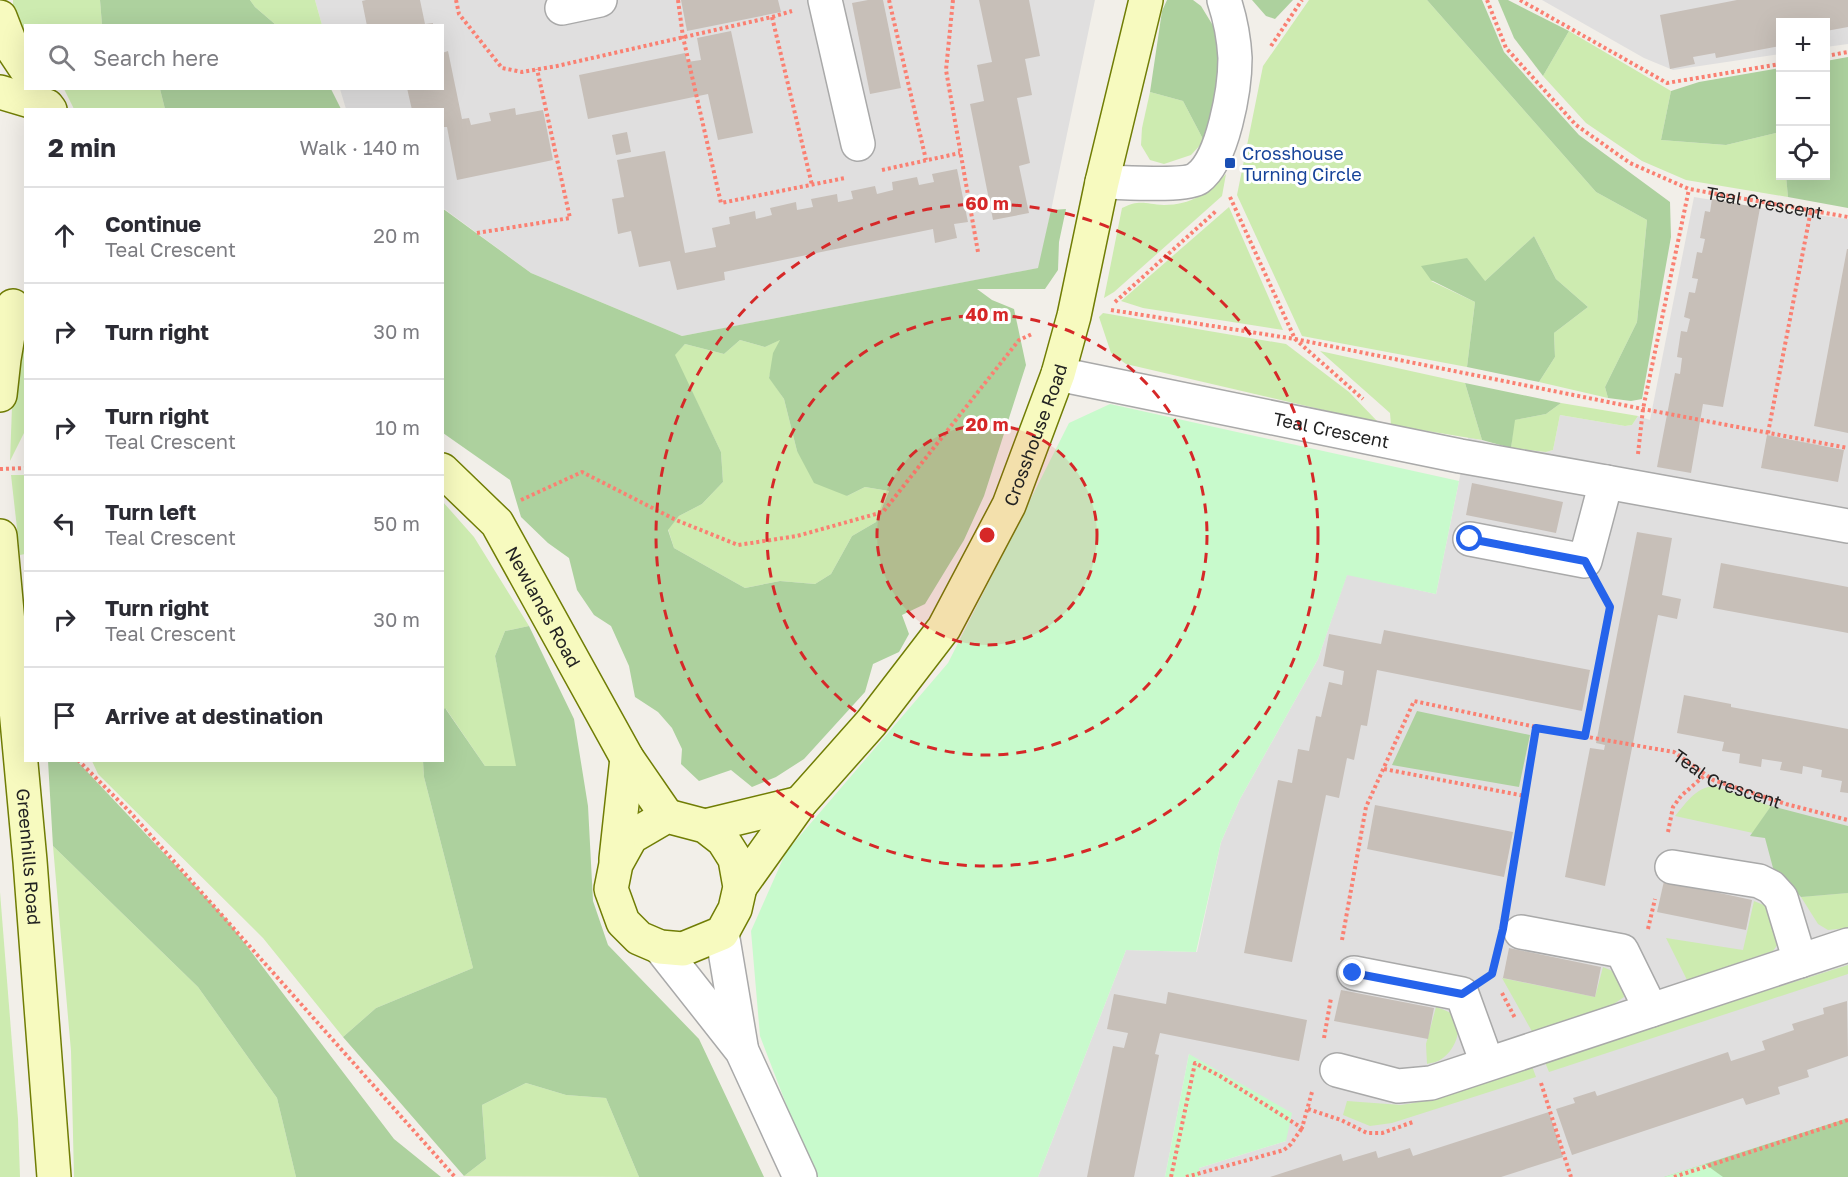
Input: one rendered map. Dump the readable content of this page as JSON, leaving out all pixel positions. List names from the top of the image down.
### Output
{
  "streets": {
    "street": [
      "Teal Crescent",
      "Crosshouse Road",
      "Newlands Road",
      "Greenhills Road"
    ]
  },
  "crossings": [
    ["Teal Crescent", "Crosshouse Road"],
    ["Crosshouse Road", "Newlands Road"]
  ],
  "places": {
    "transit": ["Crosshouse Turning Circle"]
  },
  "page": {
    "map_buttons": ["+", "−"],
    "search": "Search here",
    "heading": ["2 min", "Walk · 140 m"],
    "list": [
      ["Continue", "Teal Crescent", "20 m"],
      ["Turn right", "30 m"],
      ["Turn right", "Teal Crescent", "10 m"],
      ["Turn left", "Teal Crescent", "50 m"],
      ["Turn right", "Teal Crescent", "30 m"],
      "Arrive at destination"
    ]
  },
  "rings": ["60 m", "40 m", "20 m"]
}
